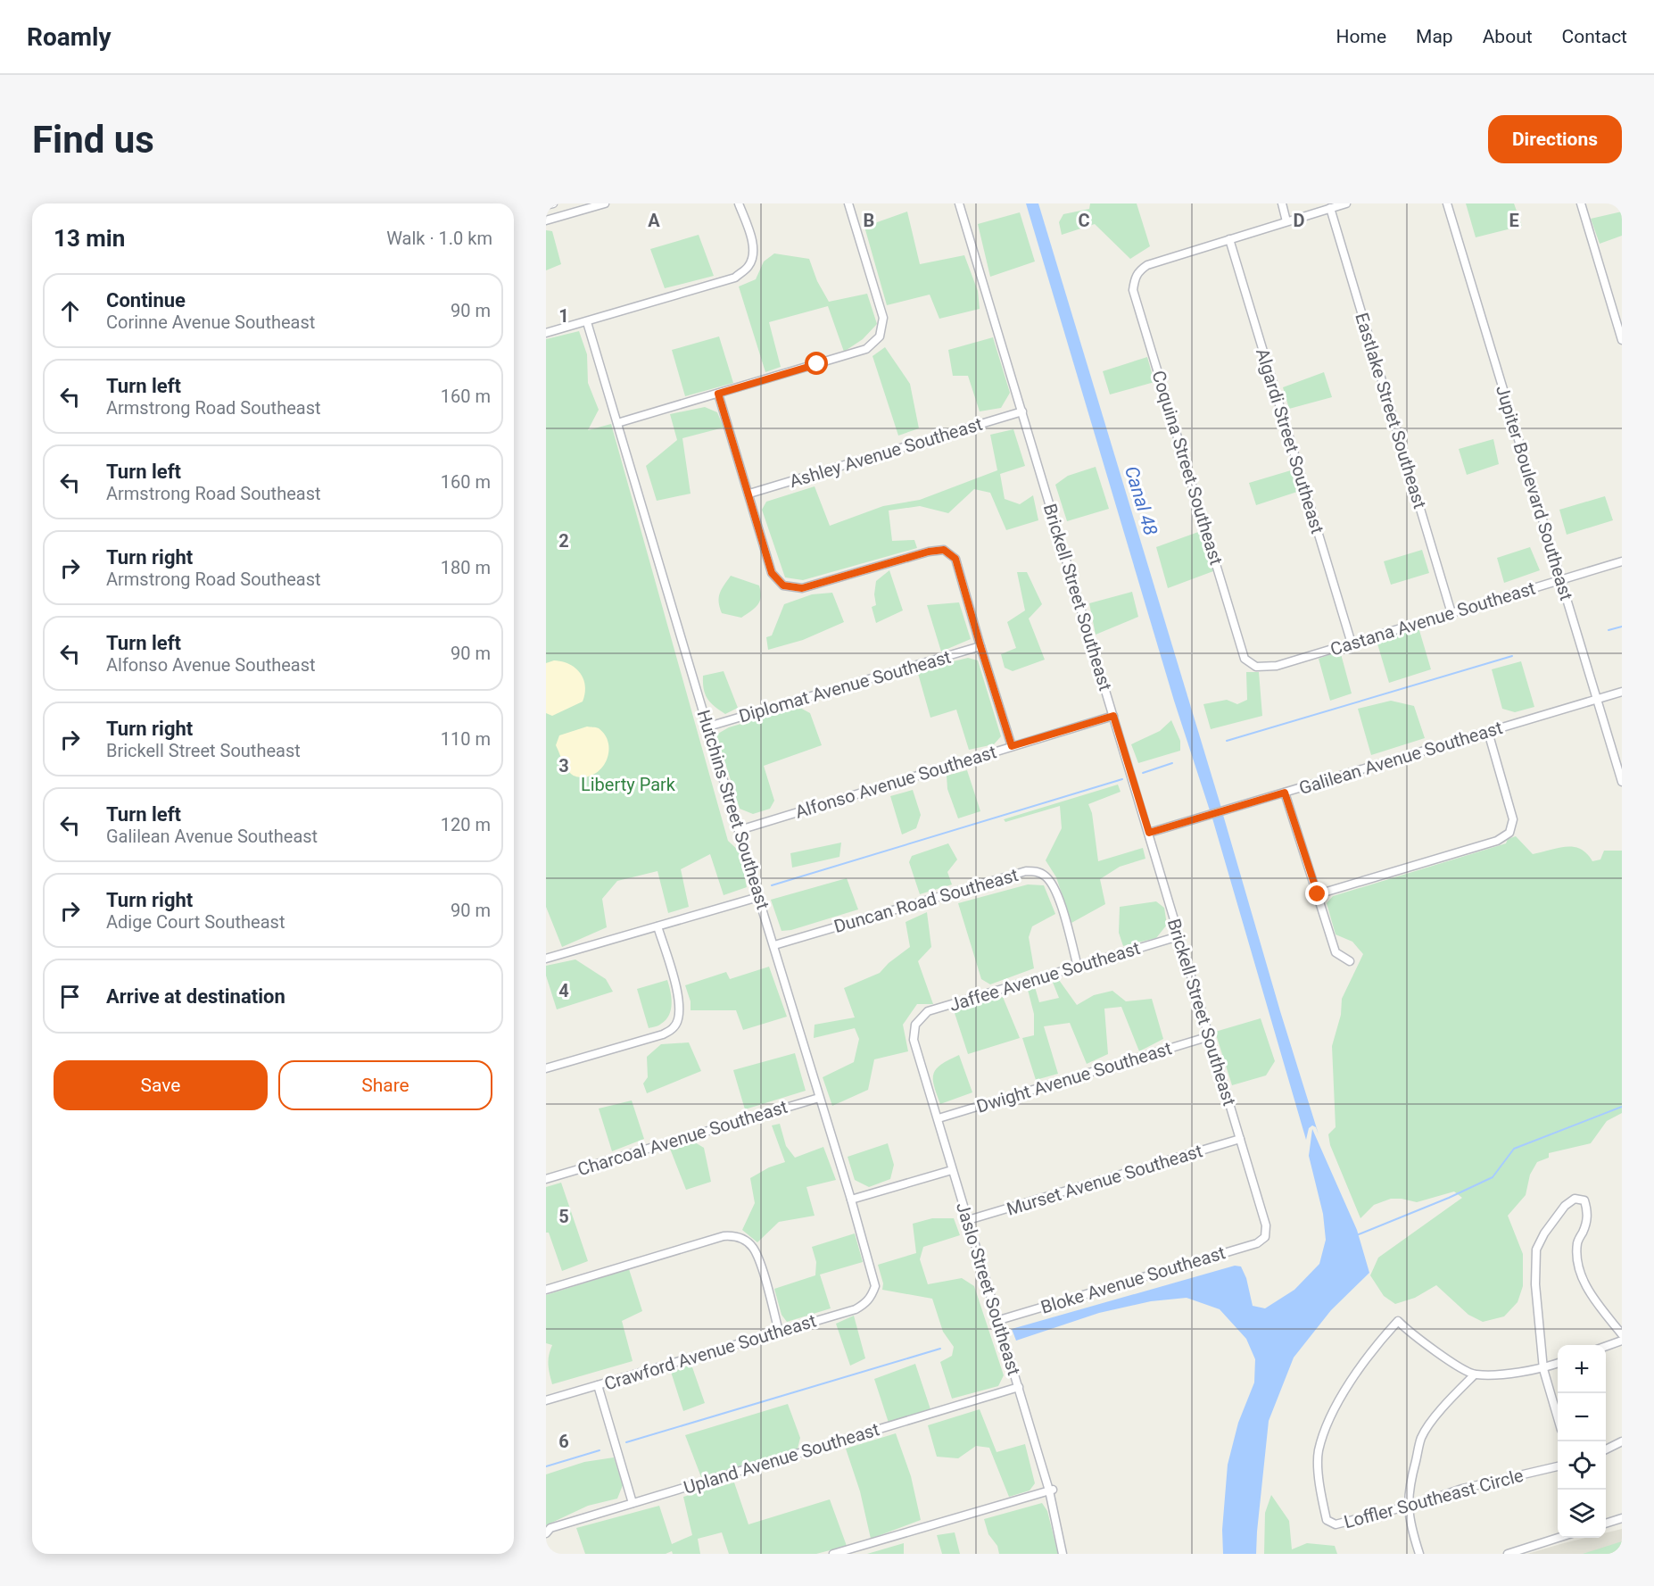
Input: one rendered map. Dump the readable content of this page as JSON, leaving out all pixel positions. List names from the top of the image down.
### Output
{
  "streets": {
    "street": [
      "Eastlake Street Southeast",
      "Algardi Street Southeast",
      "Ashley Avenue Southeast",
      "Coquina Street Southeast",
      "Jupiter Boulevard Southeast",
      "Brickell Street Southeast",
      "Castana Avenue Southeast",
      "Diplomat Avenue Southeast",
      "Galilean Avenue Southeast",
      "Alfonso Avenue Southeast",
      "Hutchins Street Southeast",
      "Duncan Road Southeast",
      "Jaffee Avenue Southeast",
      "Dwight Avenue Southeast",
      "Charcoal Avenue Southeast",
      "Murset Avenue Southeast",
      "Bloke Avenue Southeast",
      "Jaslo Street Southeast",
      "Crawford Avenue Southeast",
      "Upland Avenue Southeast",
      "Loffler Southeast Circle"
    ]
  },
  "crossings": [
    ["Eastlake Street Southeast", "Castana Avenue Southeast"],
    ["Algardi Street Southeast", "Coquina Street Southeast"],
    ["Algardi Street Southeast", "Castana Avenue Southeast"],
    ["Ashley Avenue Southeast", "Brickell Street Southeast"],
    ["Coquina Street Southeast", "Castana Avenue Southeast"],
    ["Jupiter Boulevard Southeast", "Castana Avenue Southeast"],
    ["Jupiter Boulevard Southeast", "Galilean Avenue Southeast"],
    ["Brickell Street Southeast", "Galilean Avenue Southeast"],
    ["Brickell Street Southeast", "Alfonso Avenue Southeast"],
    ["Brickell Street Southeast", "Jaffee Avenue Southeast"],
    ["Brickell Street Southeast", "Dwight Avenue Southeast"],
    ["Brickell Street Southeast", "Murset Avenue Southeast"],
    ["Brickell Street Southeast", "Bloke Avenue Southeast"],
    ["Diplomat Avenue Southeast", "Hutchins Street Southeast"],
    ["Alfonso Avenue Southeast", "Hutchins Street Southeast"],
    ["Hutchins Street Southeast", "Duncan Road Southeast"],
    ["Hutchins Street Southeast", "Charcoal Avenue Southeast"],
    ["Hutchins Street Southeast", "Crawford Avenue Southeast"],
    ["Duncan Road Southeast", "Jaffee Avenue Southeast"],
    ["Jaffee Avenue Southeast", "Jaslo Street Southeast"],
    ["Dwight Avenue Southeast", "Jaslo Street Southeast"],
    ["Murset Avenue Southeast", "Jaslo Street Southeast"],
    ["Bloke Avenue Southeast", "Jaslo Street Southeast"],
    ["Jaslo Street Southeast", "Upland Avenue Southeast"]
  ],
  "water": ["Canal 48"],
  "parks": ["Liberty Park"],
  "page": {
    "header": "Roamly",
    "nav": [
      "Home",
      "Map",
      "About",
      "Contact"
    ],
    "buttons": [
      "Directions",
      ["Save", "Share"]
    ],
    "title": "Find us",
    "heading": ["13 min", "Walk · 1.0 km"],
    "list": [
      ["Continue", "Corinne Avenue Southeast", "90 m"],
      ["Turn left", "Armstrong Road Southeast", "160 m"],
      ["Turn left", "Armstrong Road Southeast", "160 m"],
      ["Turn right", "Armstrong Road Southeast", "180 m"],
      ["Turn left", "Alfonso Avenue Southeast", "90 m"],
      ["Turn right", "Brickell Street Southeast", "110 m"],
      ["Turn left", "Galilean Avenue Southeast", "120 m"],
      ["Turn right", "Adige Court Southeast", "90 m"],
      "Arrive at destination"
    ],
    "map_buttons": ["+", "−"]
  },
  "grid": {
    "columns": [
      "A",
      "B",
      "C",
      "D",
      "E"
    ],
    "rows": [
      "1",
      "2",
      "3",
      "4",
      "5",
      "6"
    ]
  }
}
